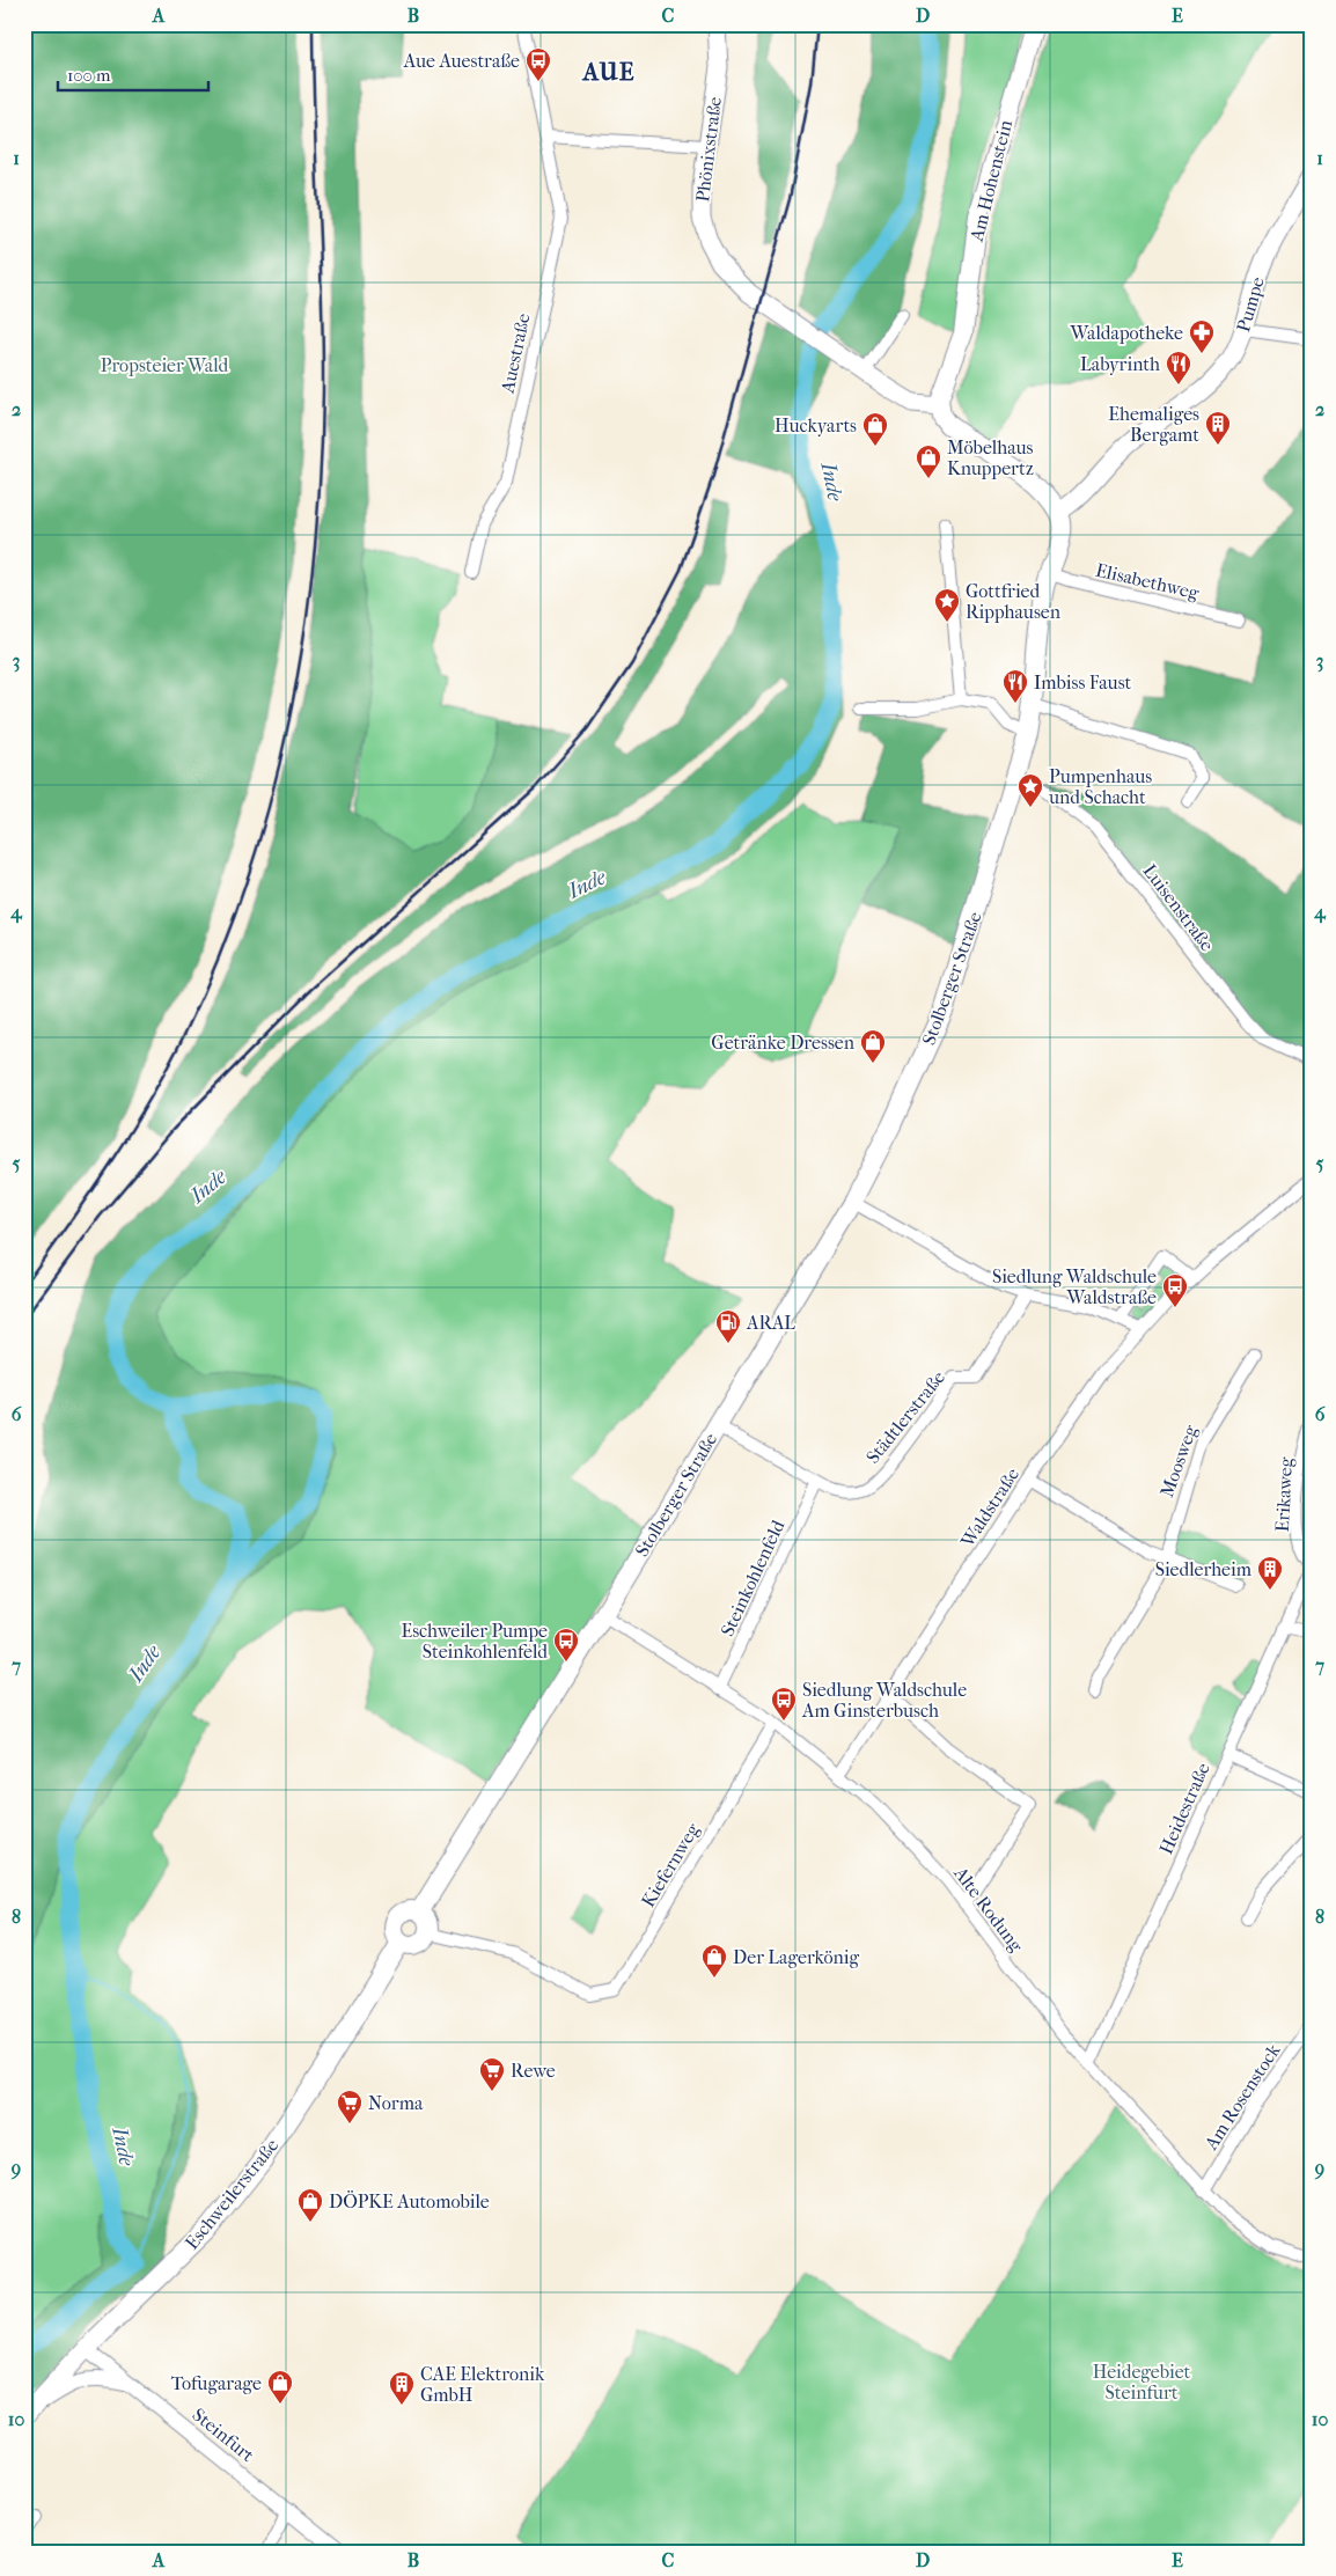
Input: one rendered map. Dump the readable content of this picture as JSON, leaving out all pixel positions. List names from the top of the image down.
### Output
{
  "streets": {
    "main road": [
      "Phönixstraße",
      "Am Hohenstein",
      "Pumpe",
      "Stolberger Straße",
      "Eschweilerstraße"
    ],
    "street": [
      "Auestraße",
      "Elisabethweg",
      "Luisenstraße",
      "Städtlerstraße",
      "Moosweg",
      "Erikaweg",
      "Waldstraße",
      "Steinkohlenfeld",
      "Heidestraße",
      "Kiefernweg",
      "Alte Rodung",
      "Am Rosenstock",
      "Steinfurt"
    ]
  },
  "crossings": [
    ["Phönixstraße", "Am Hohenstein"],
    ["Luisenstraße", "Stolberger Straße"],
    ["Stolberger Straße", "Städtlerstraße"],
    ["Stolberger Straße", "Kiefernweg"],
    ["Stolberger Straße", "Alte Rodung"],
    ["Stolberger Straße", "Eschweilerstraße"],
    ["Städtlerstraße", "Steinkohlenfeld"],
    ["Erikaweg", "Heidestraße"],
    ["Waldstraße", "Alte Rodung"],
    ["Steinkohlenfeld", "Alte Rodung"],
    ["Heidestraße", "Alte Rodung"],
    ["Kiefernweg", "Alte Rodung"],
    ["Kiefernweg", "Eschweilerstraße"],
    ["Alte Rodung", "Am Rosenstock"],
    ["Eschweilerstraße", "Steinfurt"]
  ],
  "districts": ["AUE"],
  "water": ["Inde"],
  "parks": ["Propsteier Wald", "Heidegebiet Steinfurt"],
  "places": {
    "bus stop": [
      "Aue Auestraße",
      "Siedlung Waldschule Waldstraße",
      "Eschweiler Pumpe Steinkohlenfeld",
      "Siedlung Waldschule Am Ginsterbusch"
    ],
    "pharmacy": ["Waldapotheke"],
    "restaurant": ["Labyrinth", "Imbiss Faust"],
    "building": ["Ehemaliges Bergamt", "Siedlerheim", "CAE Elektronik GmbH"],
    "shop": [
      "Huckyarts",
      "Möbelhaus Knuppertz",
      "Getränke Dressen",
      "Der Lagerkönig",
      "DÖPKE Automobile",
      "Tofugarage"
    ],
    "place": ["Gottfried Ripphausen", "Pumpenhaus und Schacht"],
    "fuel station": ["ARAL"],
    "supermarket": ["Rewe", "Norma"]
  },
  "scale_bar": "100 m",
  "grid": {
    "columns": [
      "A",
      "B",
      "C",
      "D",
      "E"
    ],
    "rows": [
      "1",
      "2",
      "3",
      "4",
      "5",
      "6",
      "7",
      "8",
      "9",
      "10"
    ]
  }
}
